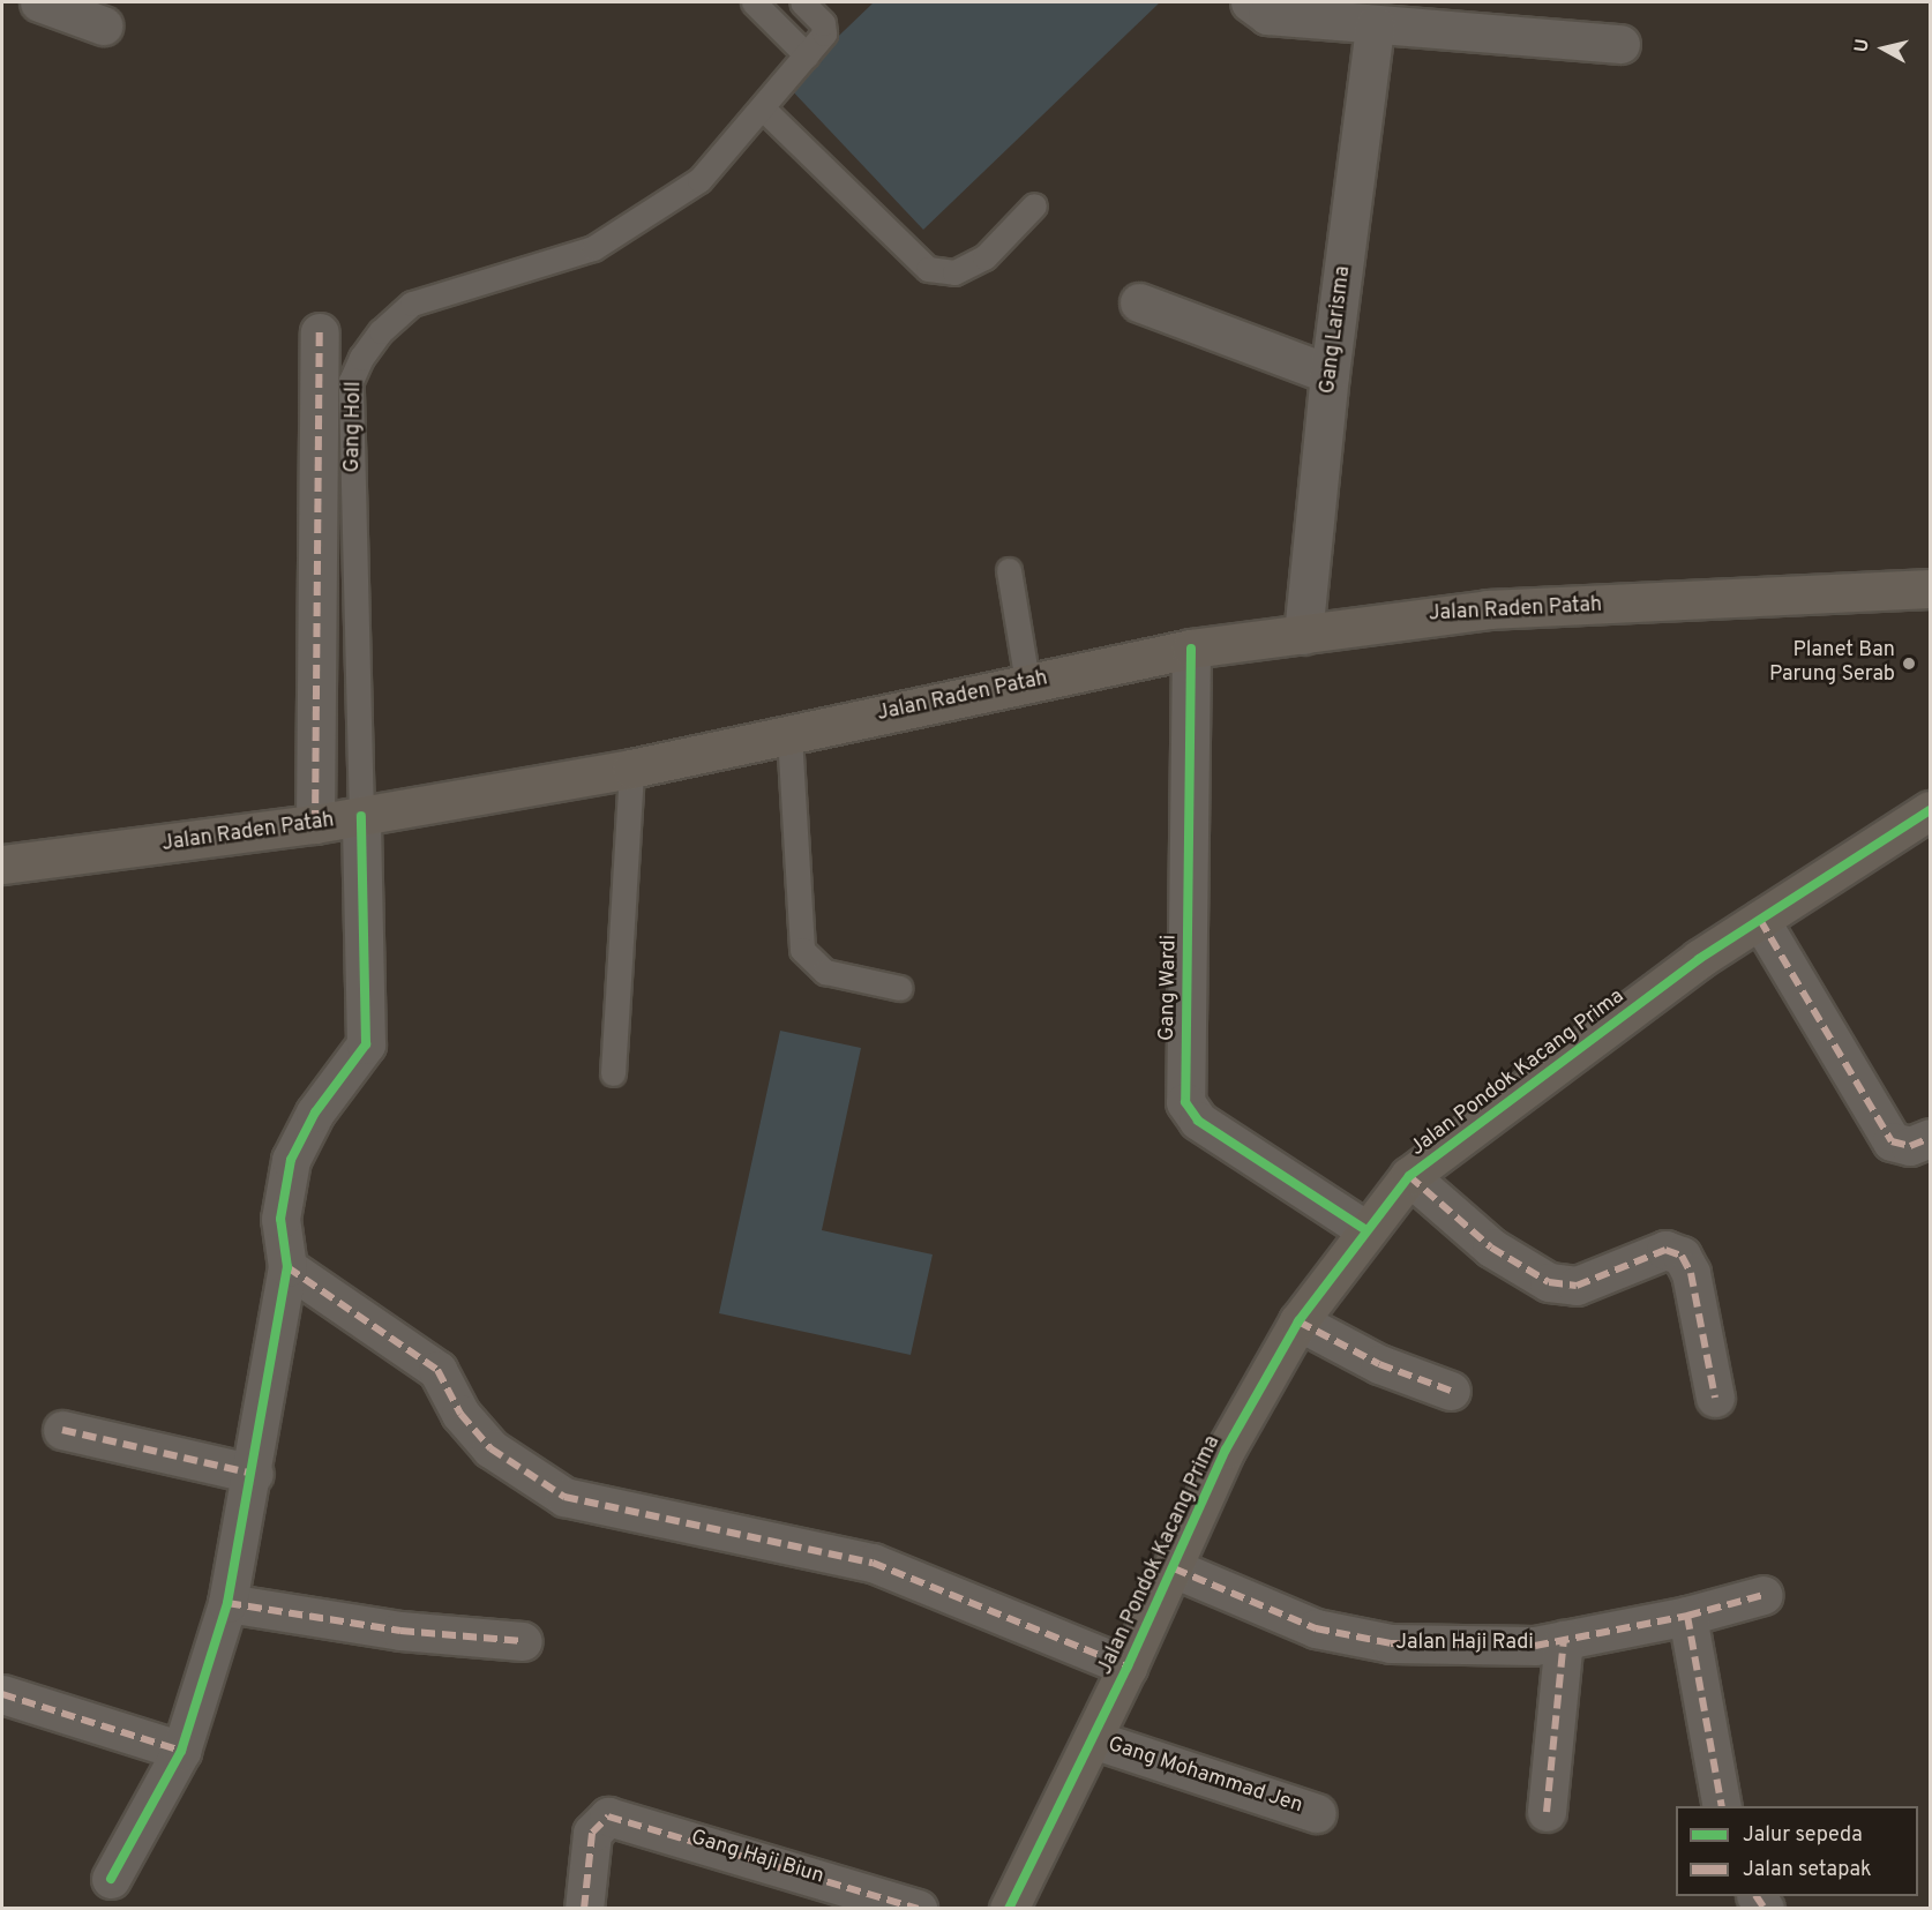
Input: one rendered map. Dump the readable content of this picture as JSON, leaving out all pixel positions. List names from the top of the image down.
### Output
{
  "streets": {
    "main road": ["Jalan Raden Patah", "Jalan Pondok Kacang Prima"],
    "street": [
      "Gang Larisma",
      "Gang Holl",
      "Gang Wardi",
      "Jalan Haji Radi",
      "Gang Mohammad Jen",
      "Gang Haji Biun"
    ]
  },
  "crossings": [
    ["Gang Larisma", "Jalan Raden Patah"],
    ["Gang Holl", "Jalan Raden Patah"],
    ["Jalan Raden Patah", "Gang Wardi"],
    ["Gang Wardi", "Jalan Pondok Kacang Prima"],
    ["Jalan Pondok Kacang Prima", "Jalan Haji Radi"],
    ["Jalan Pondok Kacang Prima", "Gang Mohammad Jen"]
  ],
  "places": ["Planet Ban Parung Serab"],
  "legend": ["Jalur sepeda", "Jalan setapak"],
  "north": "left"
}
